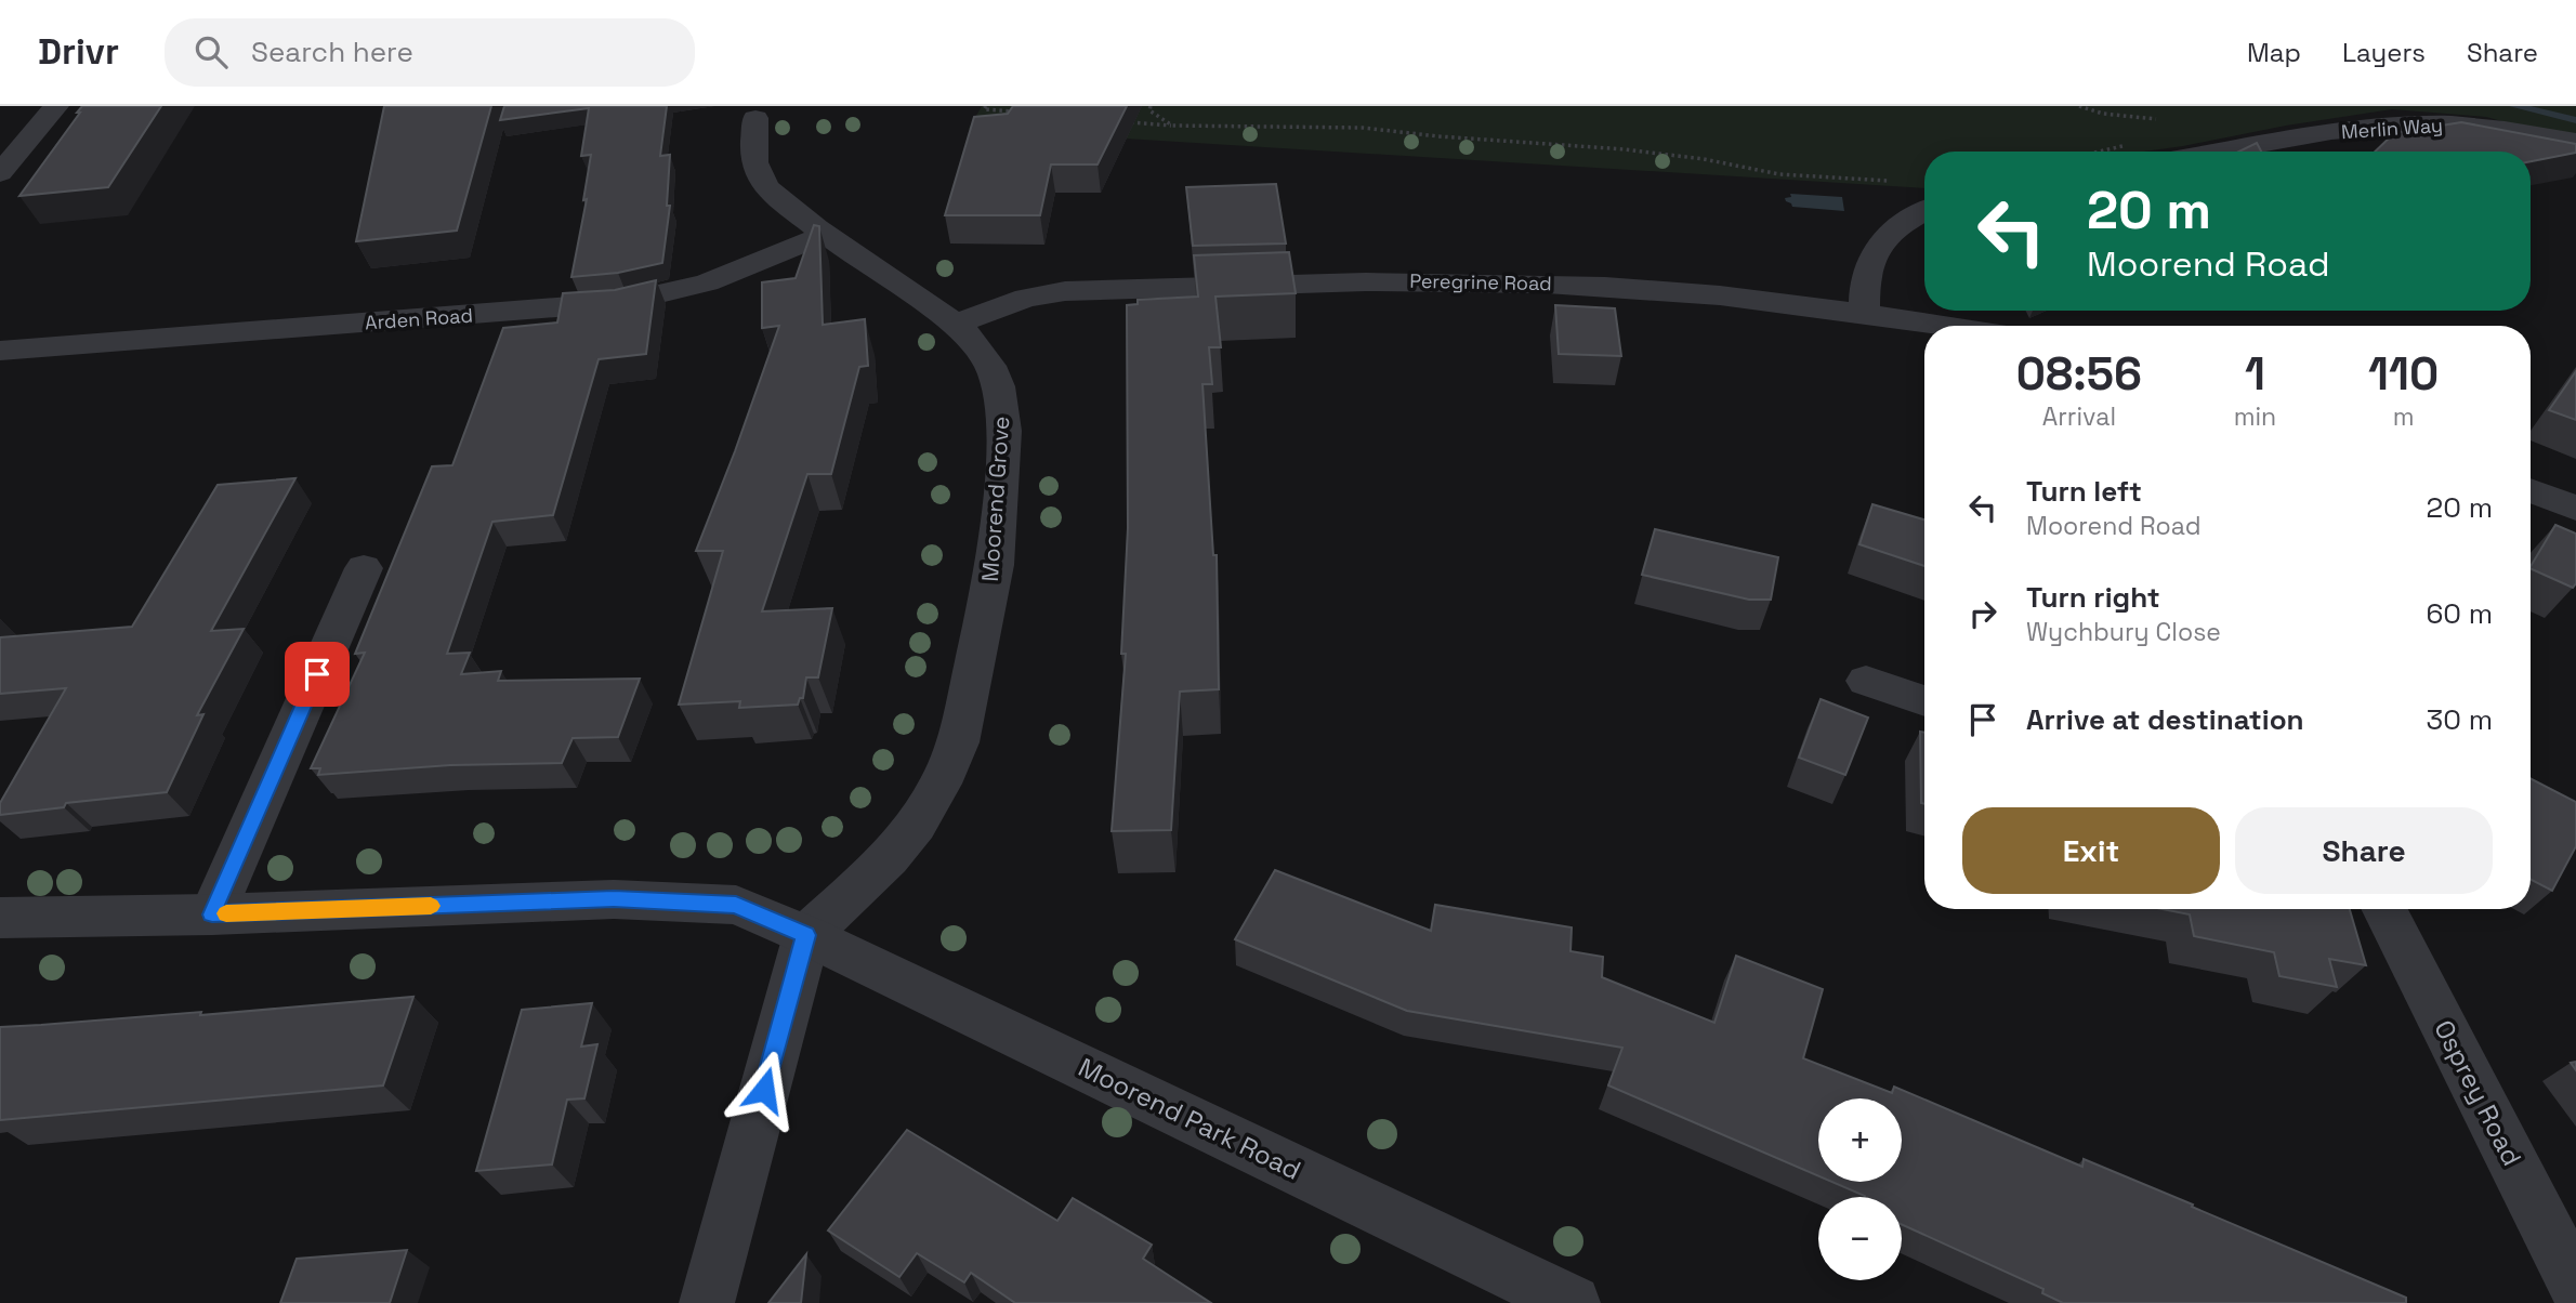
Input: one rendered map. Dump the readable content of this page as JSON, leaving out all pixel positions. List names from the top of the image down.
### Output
{
  "streets": {
    "street": [
      "Merlin Way",
      "Peregrine Road",
      "Arden Road",
      "Moorend Grove",
      "Osprey Road",
      "Moorend Park Road"
    ]
  },
  "crossings": [
    ["Peregrine Road", "Moorend Grove"],
    ["Arden Road", "Moorend Grove"],
    ["Moorend Grove", "Moorend Park Road"]
  ],
  "page": {
    "header": "Drivr",
    "search": "Search here",
    "nav": ["Map", "Layers", "Share"],
    "turn": ["20 m", "Moorend Road"],
    "eta": [
      "08:56",
      "Arrival",
      "1",
      "min",
      "110",
      "m"
    ],
    "list": [
      {
        "name": "Turn left",
        "note": "Moorend Road",
        "value": "20 m"
      },
      {
        "name": "Turn right",
        "note": "Wychbury Close",
        "value": "60 m"
      },
      {
        "name": "Arrive at destination",
        "value": "30 m"
      }
    ],
    "buttons": ["Exit", "Share"],
    "map_buttons": ["+", "−"]
  }
}
